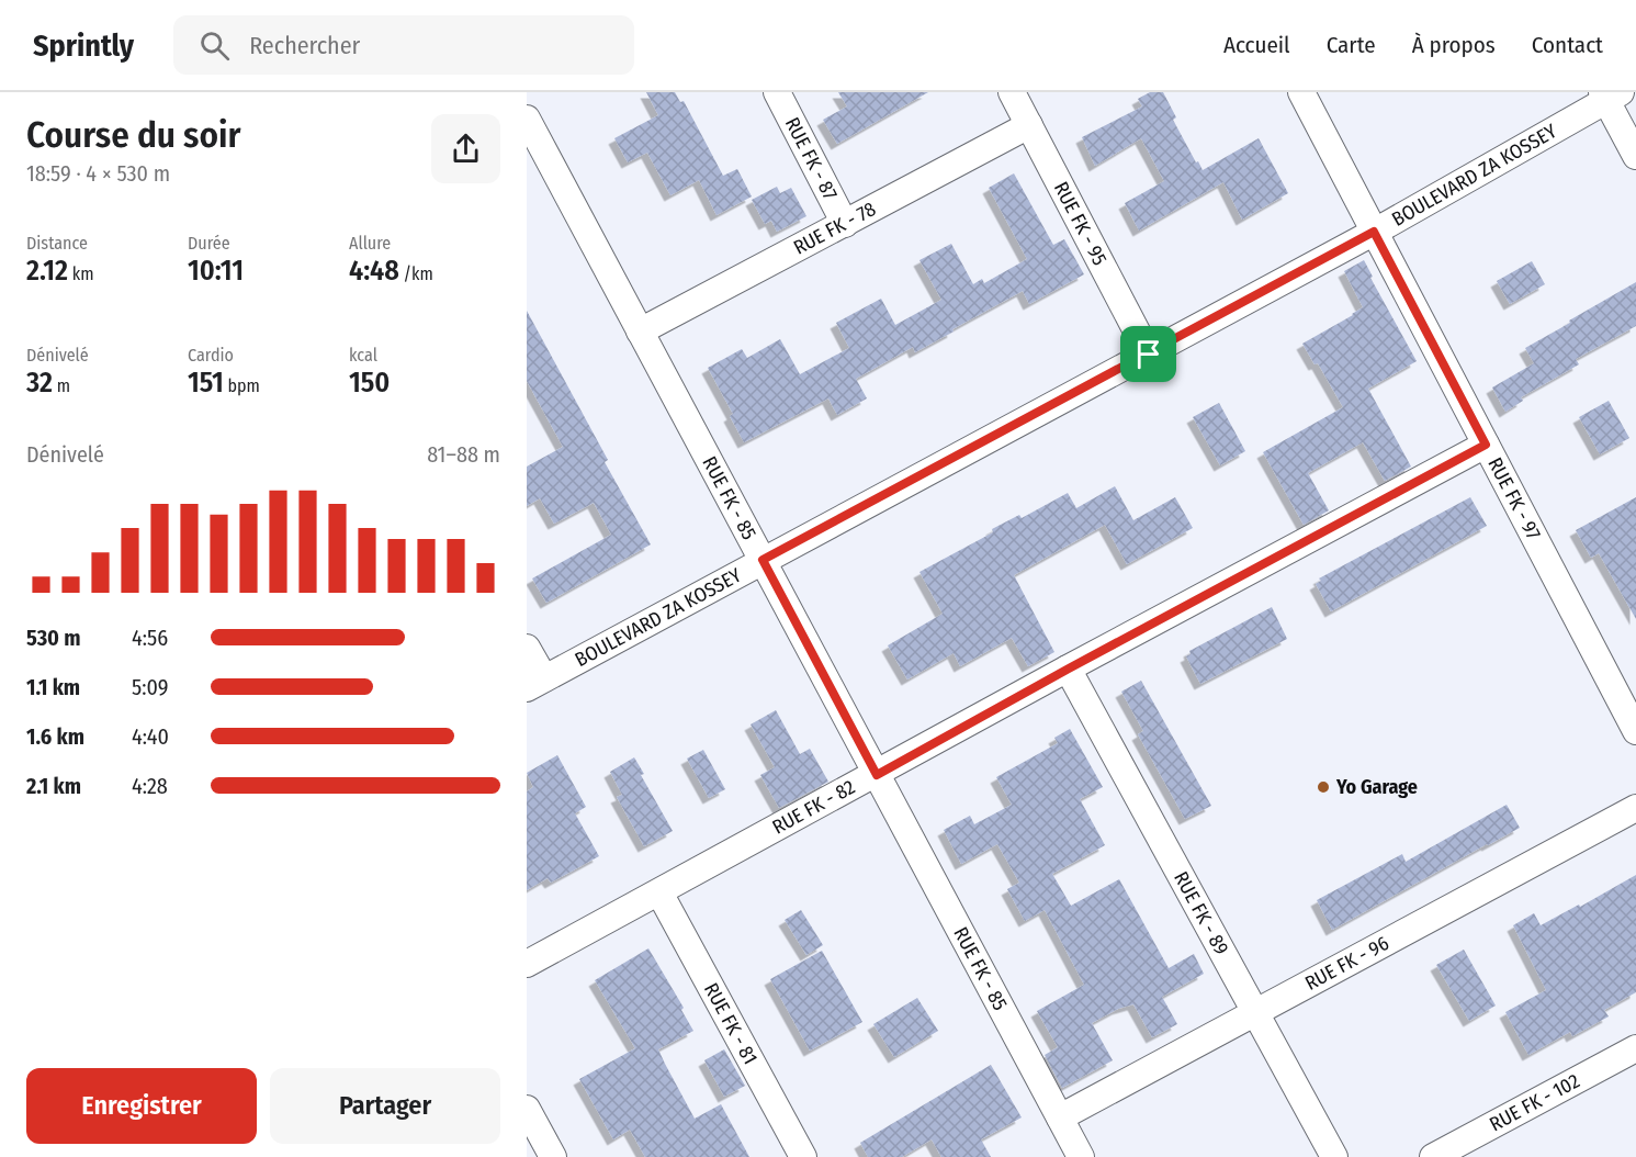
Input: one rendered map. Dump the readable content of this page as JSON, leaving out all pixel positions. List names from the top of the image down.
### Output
{
  "streets": {
    "street": [
      "RUE FK - 87",
      "BOULEVARD ZA KOSSEY",
      "RUE FK - 95",
      "RUE FK - 78",
      "RUE FK - 85",
      "RUE FK - 97",
      "RUE FK - 82",
      "RUE FK - 89",
      "RUE FK - 96",
      "RUE FK - 81",
      "RUE FK - 102"
    ]
  },
  "crossings": [
    ["RUE FK - 87", "RUE FK - 78"],
    ["BOULEVARD ZA KOSSEY", "RUE FK - 95"],
    ["BOULEVARD ZA KOSSEY", "RUE FK - 85"],
    ["BOULEVARD ZA KOSSEY", "RUE FK - 97"],
    ["RUE FK - 95", "RUE FK - 78"],
    ["RUE FK - 78", "RUE FK - 85"],
    ["RUE FK - 85", "RUE FK - 82"],
    ["RUE FK - 85", "RUE FK - 96"],
    ["RUE FK - 97", "RUE FK - 82"],
    ["RUE FK - 82", "RUE FK - 89"],
    ["RUE FK - 82", "RUE FK - 81"],
    ["RUE FK - 89", "RUE FK - 96"]
  ],
  "places": ["Yo Garage"],
  "page": {
    "header": "Sprintly",
    "search": "Rechercher",
    "nav": [
      "Accueil",
      "Carte",
      "À propos",
      "Contact"
    ],
    "heading": ["Course du soir", "18:59 · 4 × 530 m"],
    "stats": [
      ["Distance", "2.12 km"],
      ["Durée", "10:11"],
      ["Allure", "4:48 /km"],
      ["Dénivelé", "32 m"],
      ["Cardio", "151 bpm"],
      ["kcal", "150"]
    ],
    "chart": ["Dénivelé", "81–88 m"],
    "list": [
      {
        "name": "530 m",
        "note": "4:56"
      },
      {
        "name": "1.1 km",
        "note": "5:09"
      },
      {
        "name": "1.6 km",
        "note": "4:40"
      },
      {
        "name": "2.1 km",
        "note": "4:28"
      }
    ],
    "buttons": ["Enregistrer", "Partager"]
  }
}
